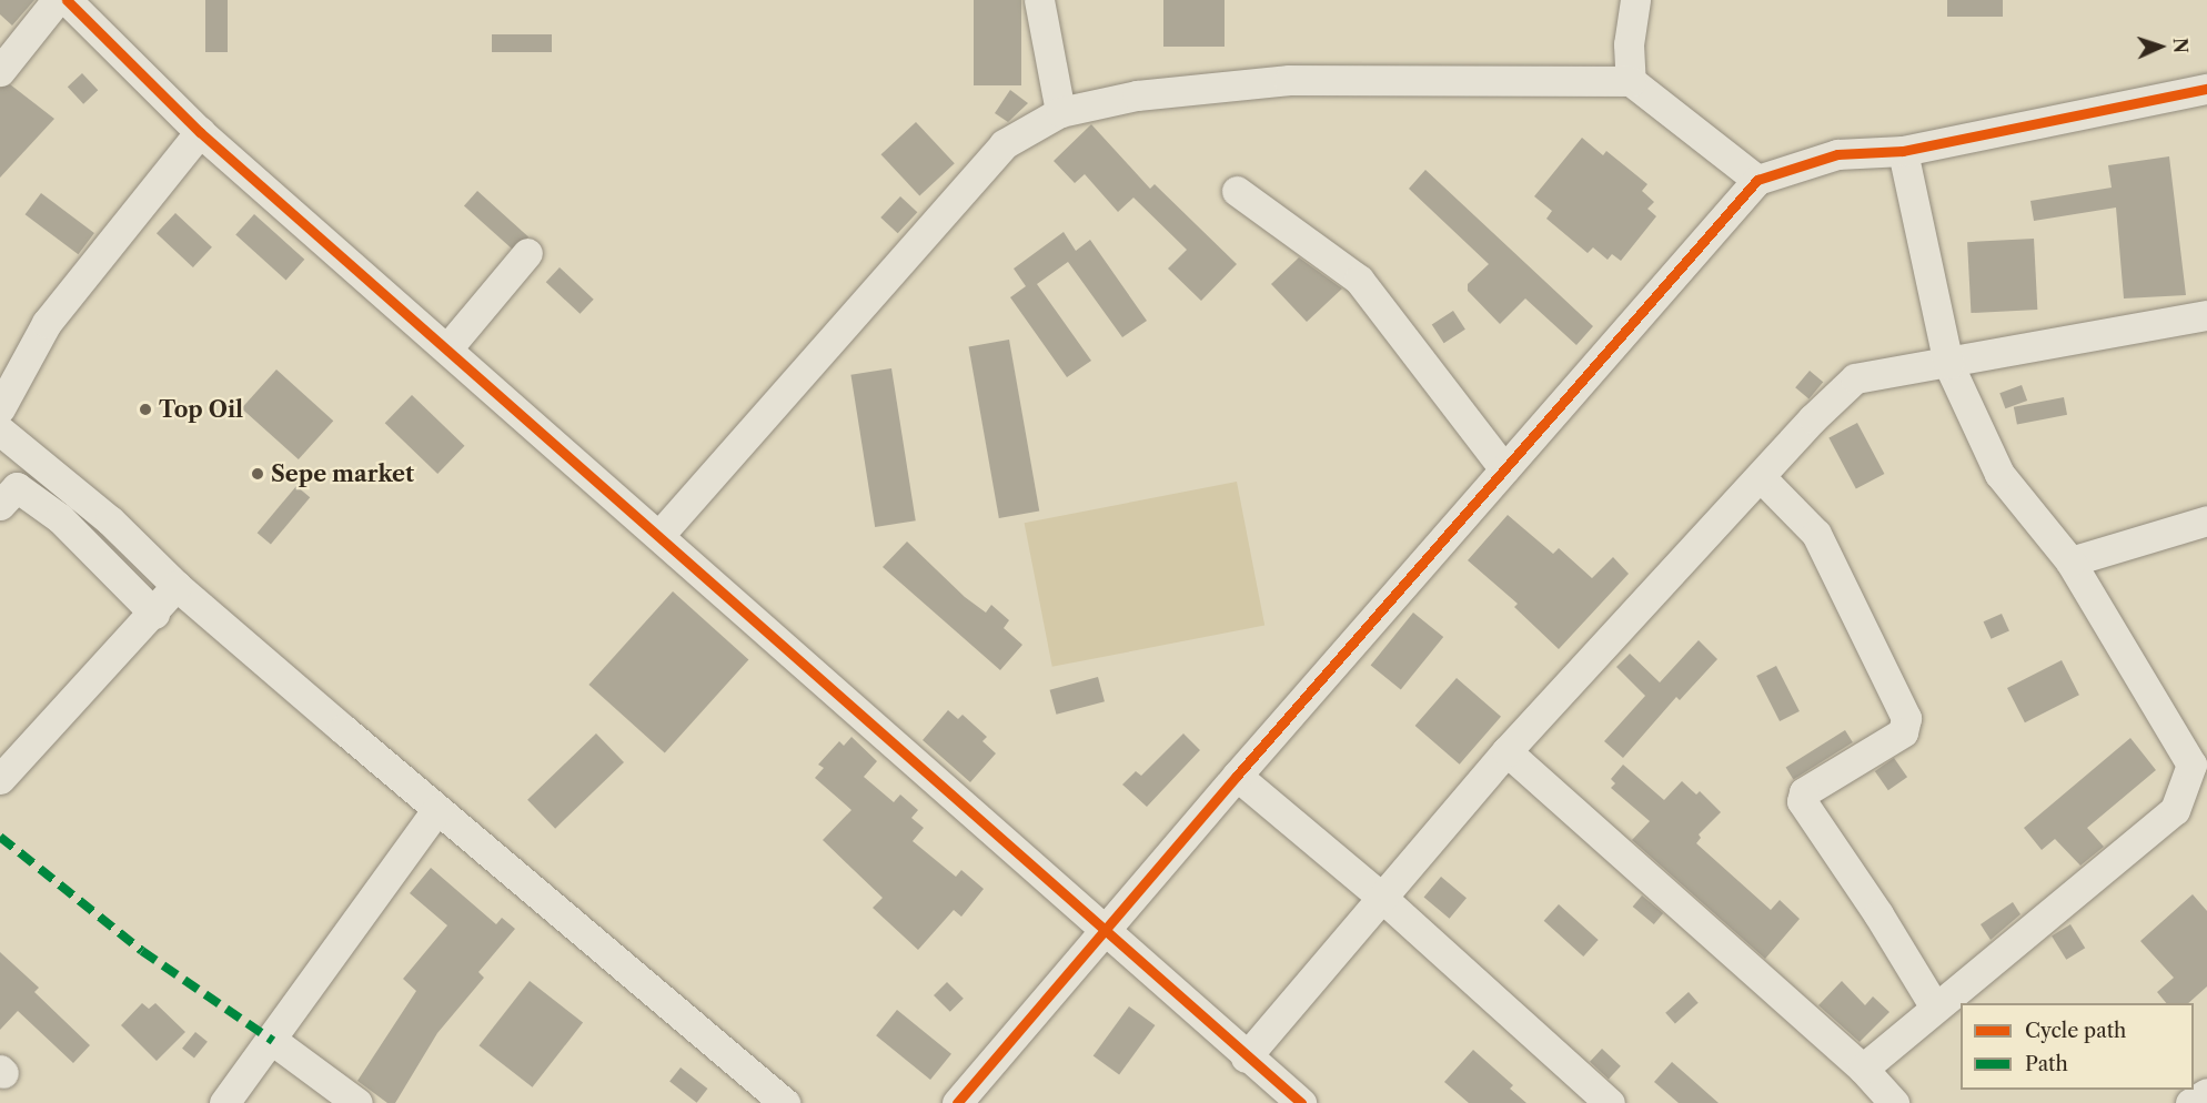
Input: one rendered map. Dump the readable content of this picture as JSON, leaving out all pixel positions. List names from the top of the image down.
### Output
{
  "places": ["Top Oil", "Sepe market"],
  "legend": ["Cycle path", "Path"],
  "north": "right"
}
